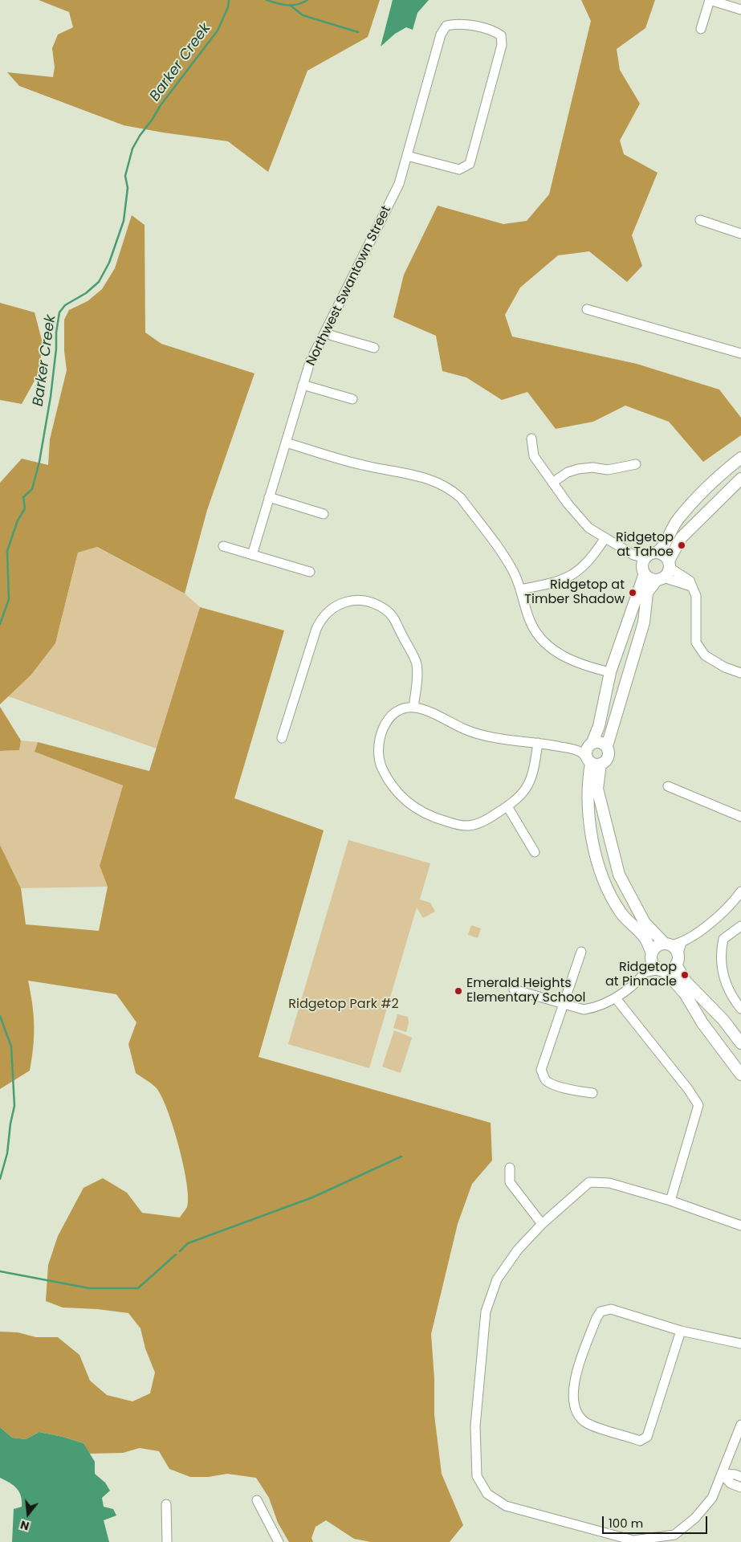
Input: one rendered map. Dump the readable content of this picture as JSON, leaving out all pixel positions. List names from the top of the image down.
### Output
{
  "streets": {
    "street": ["Northwest Swantown Street"]
  },
  "water": ["Barker Creek"],
  "parks": ["Ridgetop Park #2"],
  "places": [
    "Ridgetop at Tahoe",
    "Ridgetop at Timber Shadow",
    "Ridgetop at Pinnacle",
    "Emerald Heights Elementary School"
  ],
  "scale_bar": "100 m",
  "north": "bottom"
}
